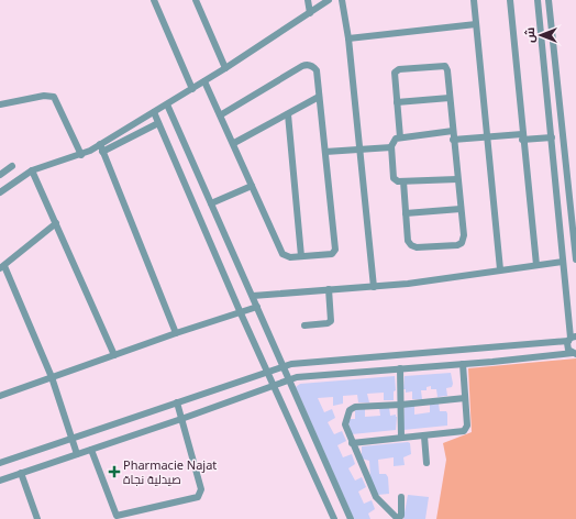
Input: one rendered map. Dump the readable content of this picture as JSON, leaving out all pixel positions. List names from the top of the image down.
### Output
{
  "places": {
    "health": ["Pharmacie Najat صيدلية نجاة"]
  },
  "north": "left"
}
